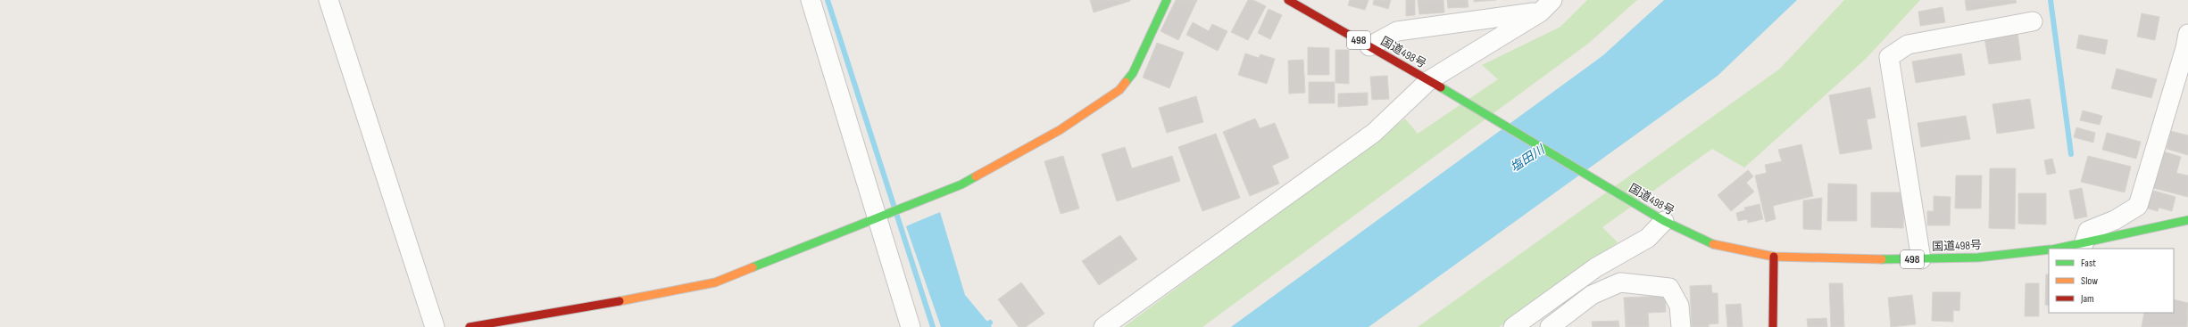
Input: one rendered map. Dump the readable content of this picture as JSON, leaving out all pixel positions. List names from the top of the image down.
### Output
{
  "streets": {
    "main road": ["498", "国道498号"]
  },
  "water": ["塩田川"],
  "legend": ["Fast", "Slow", "Jam"]
}
